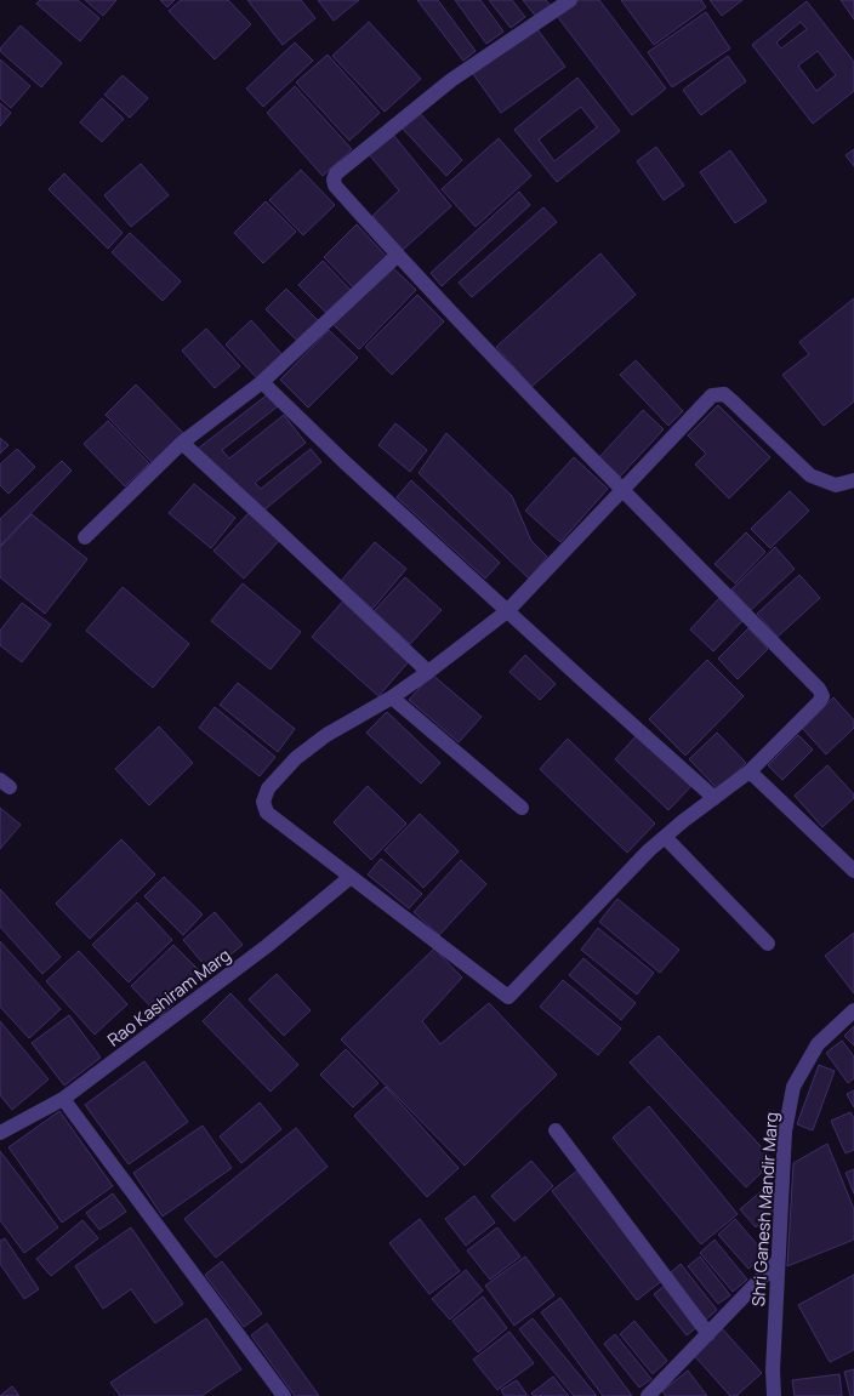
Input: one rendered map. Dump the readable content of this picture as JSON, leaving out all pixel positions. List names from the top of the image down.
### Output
{
  "streets": {
    "street": ["Rao Kashiram Marg", "Shri Ganesh Mandir Marg"]
  }
}
